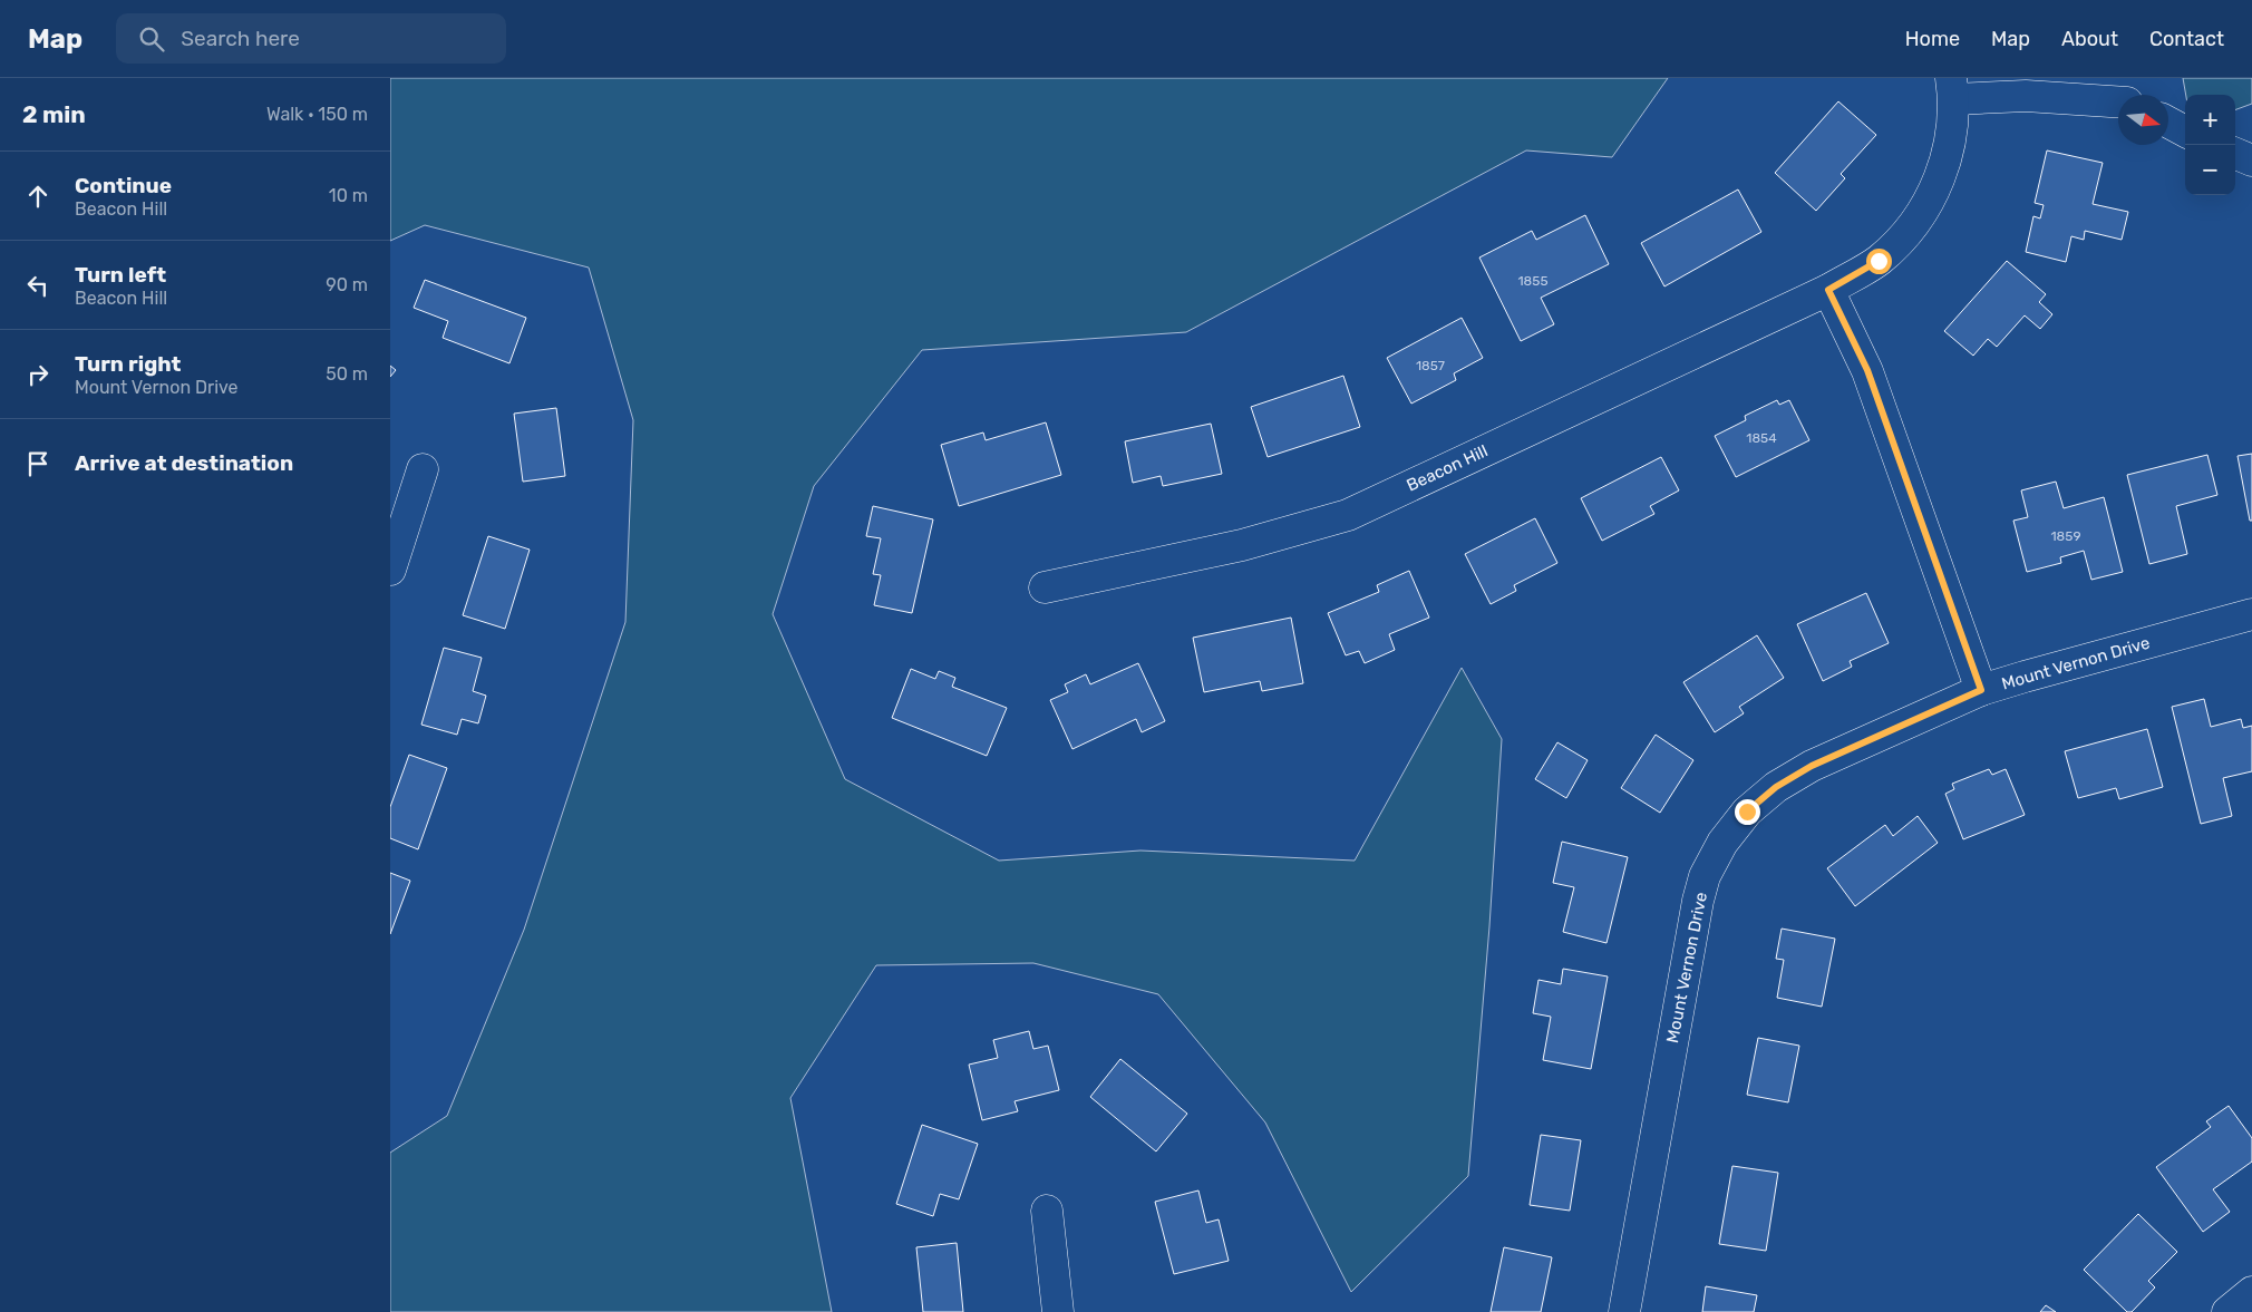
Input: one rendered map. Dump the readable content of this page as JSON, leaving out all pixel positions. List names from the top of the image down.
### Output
{
  "streets": {
    "street": ["Beacon Hill", "Mount Vernon Drive"]
  },
  "house_numbers": [
    "1855",
    "1857",
    "1854",
    "1859"
  ],
  "north": "right",
  "page": {
    "header": "Map",
    "search": "Search here",
    "nav": [
      "Home",
      "Map",
      "About",
      "Contact"
    ],
    "heading": ["2 min", "Walk · 150 m"],
    "map_buttons": ["+", "−"],
    "list": [
      ["Continue", "Beacon Hill", "10 m"],
      ["Turn left", "Beacon Hill", "90 m"],
      ["Turn right", "Mount Vernon Drive", "50 m"],
      "Arrive at destination"
    ]
  }
}
